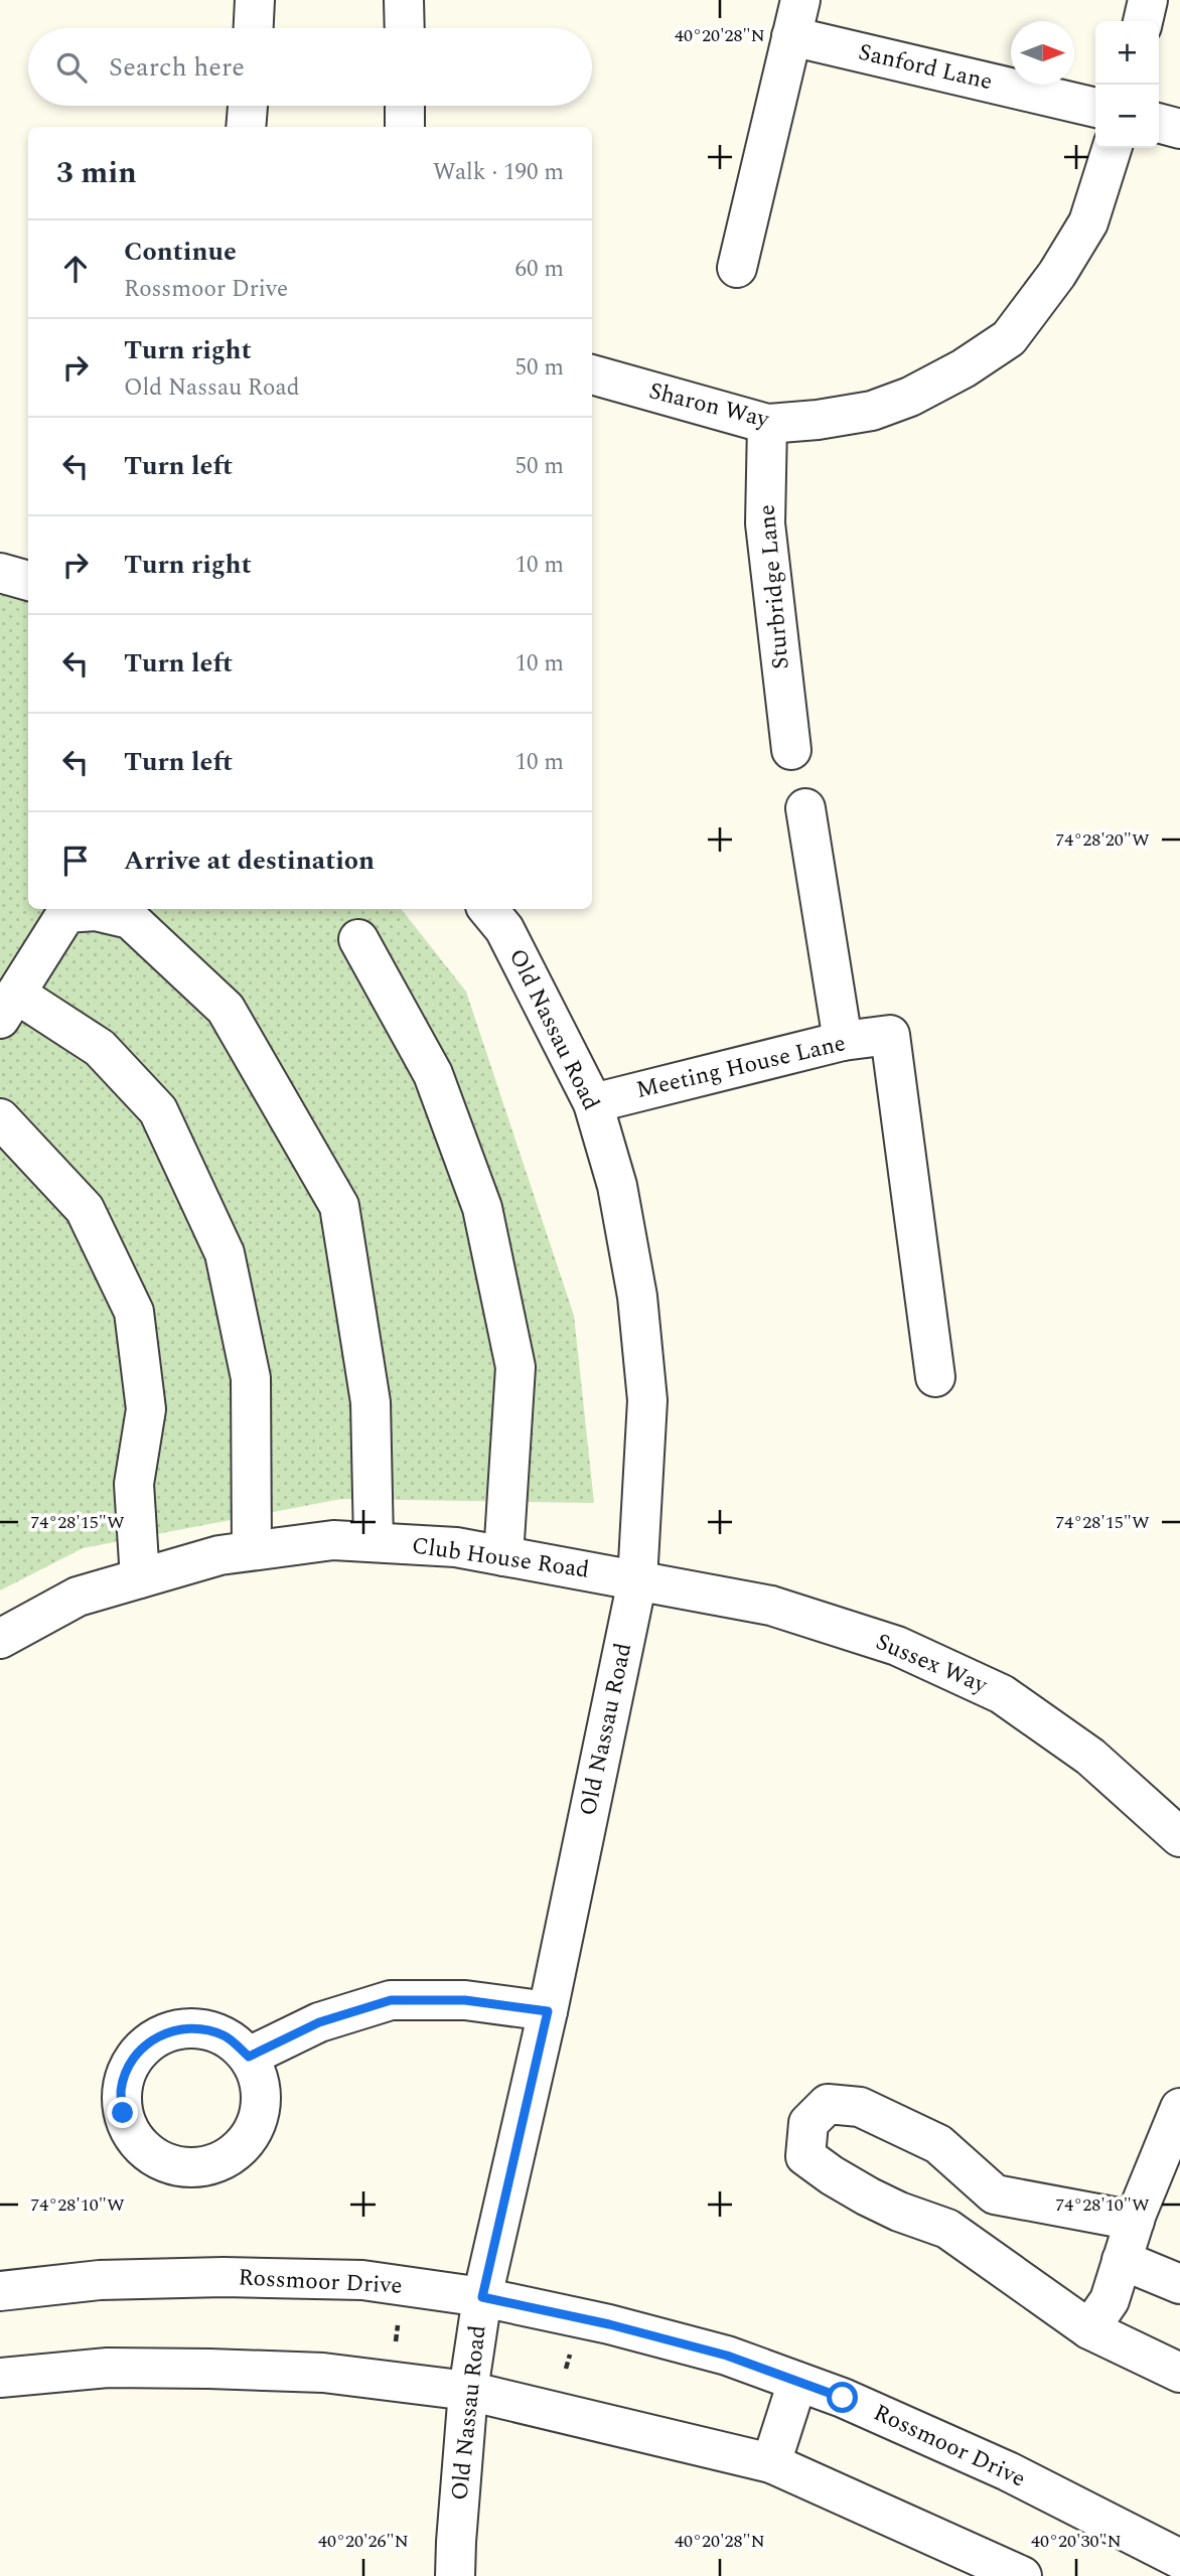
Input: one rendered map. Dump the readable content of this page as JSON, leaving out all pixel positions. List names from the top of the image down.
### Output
{
  "streets": {
    "street": [
      "Sanford Lane",
      "Sharon Way",
      "Sturbridge Lane",
      "Old Nassau Road",
      "Meeting House Lane",
      "Club House Road",
      "Sussex Way",
      "Rossmoor Drive"
    ]
  },
  "crossings": [
    ["Sharon Way", "Sturbridge Lane"],
    ["Old Nassau Road", "Meeting House Lane"],
    ["Old Nassau Road", "Club House Road"],
    ["Old Nassau Road", "Sussex Way"],
    ["Old Nassau Road", "Rossmoor Drive"],
    ["Club House Road", "Sussex Way"]
  ],
  "north": "right",
  "page": {
    "map_buttons": ["+", "−"],
    "search": "Search here",
    "heading": ["3 min", "Walk · 190 m"],
    "list": [
      ["Continue", "Rossmoor Drive", "60 m"],
      ["Turn right", "Old Nassau Road", "50 m"],
      ["Turn left", "50 m"],
      ["Turn right", "10 m"],
      ["Turn left", "10 m"],
      ["Turn left", "10 m"],
      "Arrive at destination"
    ]
  },
  "coordinates": [
    "40°20'28\"N",
    "74°28'20\"W",
    "74°28'15\"W",
    "74°28'10\"W",
    "40°20'26\"N",
    "40°20'30\"N"
  ]
}
